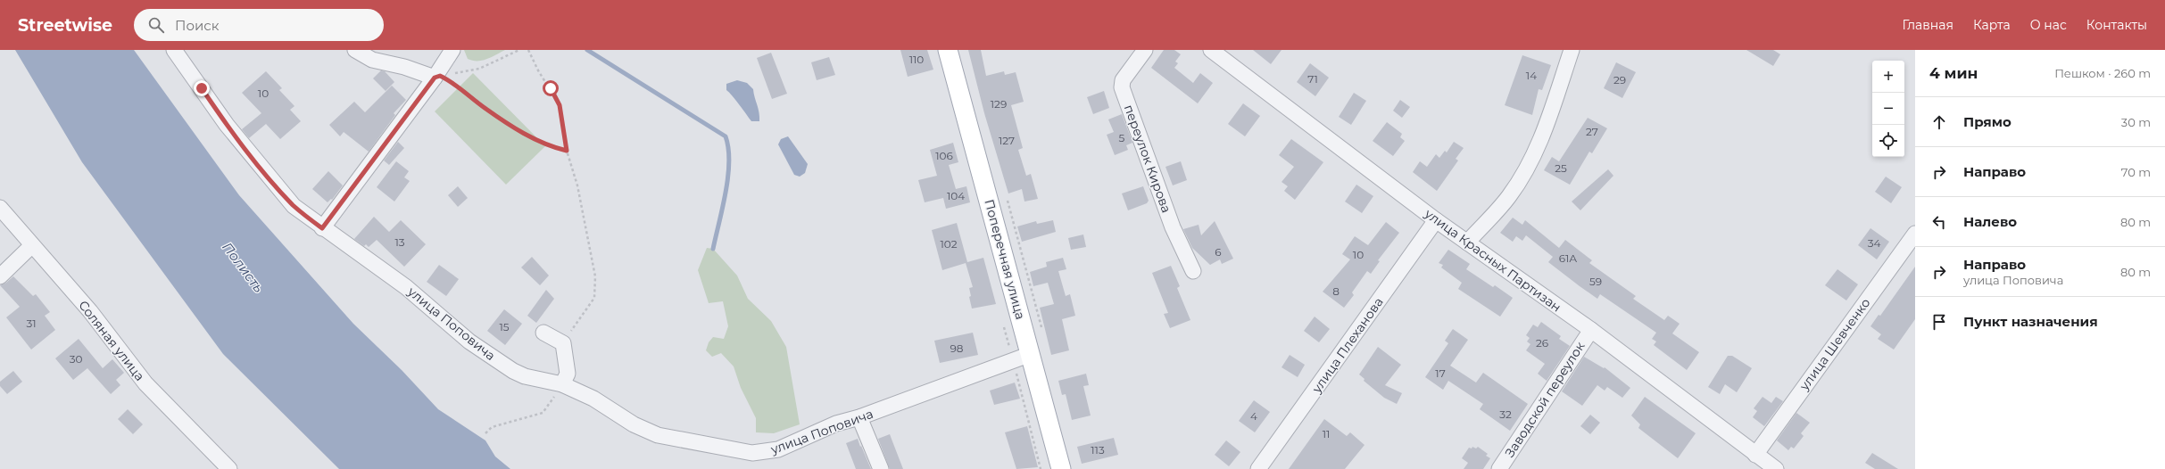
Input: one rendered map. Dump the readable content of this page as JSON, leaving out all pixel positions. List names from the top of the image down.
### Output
{
  "streets": {
    "main road": ["Поперечная улица"],
    "street": [
      "переулок Кирова",
      "улица Красных Партизан",
      "улица Поповича",
      "Соляная улица",
      "улица Шевченко",
      "улица Плеханова",
      "Заводской переулок"
    ]
  },
  "crossings": [
    ["Поперечная улица", "улица Поповича"],
    ["улица Красных Партизан", "улица Шевченко"],
    ["улица Красных Партизан", "улица Плеханова"],
    ["улица Красных Партизан", "Заводской переулок"]
  ],
  "water": ["Полисть"],
  "house_numbers": [
    "110",
    "14",
    "71",
    "29",
    "10",
    "129",
    "27",
    "5",
    "127",
    "106",
    "25",
    "104",
    "13",
    "34",
    "102",
    "6",
    "10",
    "61А",
    "59",
    "8",
    "31",
    "15",
    "26",
    "98",
    "30",
    "17",
    "32",
    "4",
    "11",
    "113"
  ],
  "page": {
    "header": "Streetwise",
    "search": "Поиск",
    "nav": [
      "Главная",
      "Карта",
      "О нас",
      "Контакты"
    ],
    "heading": ["4 мин", "Пешком · 260 m"],
    "map_buttons": ["+", "−"],
    "list": [
      ["Прямо", "30 m"],
      ["Направо", "70 m"],
      ["Налево", "80 m"],
      ["Направо", "улица Поповича", "80 m"],
      "Пункт назначения"
    ]
  }
}
